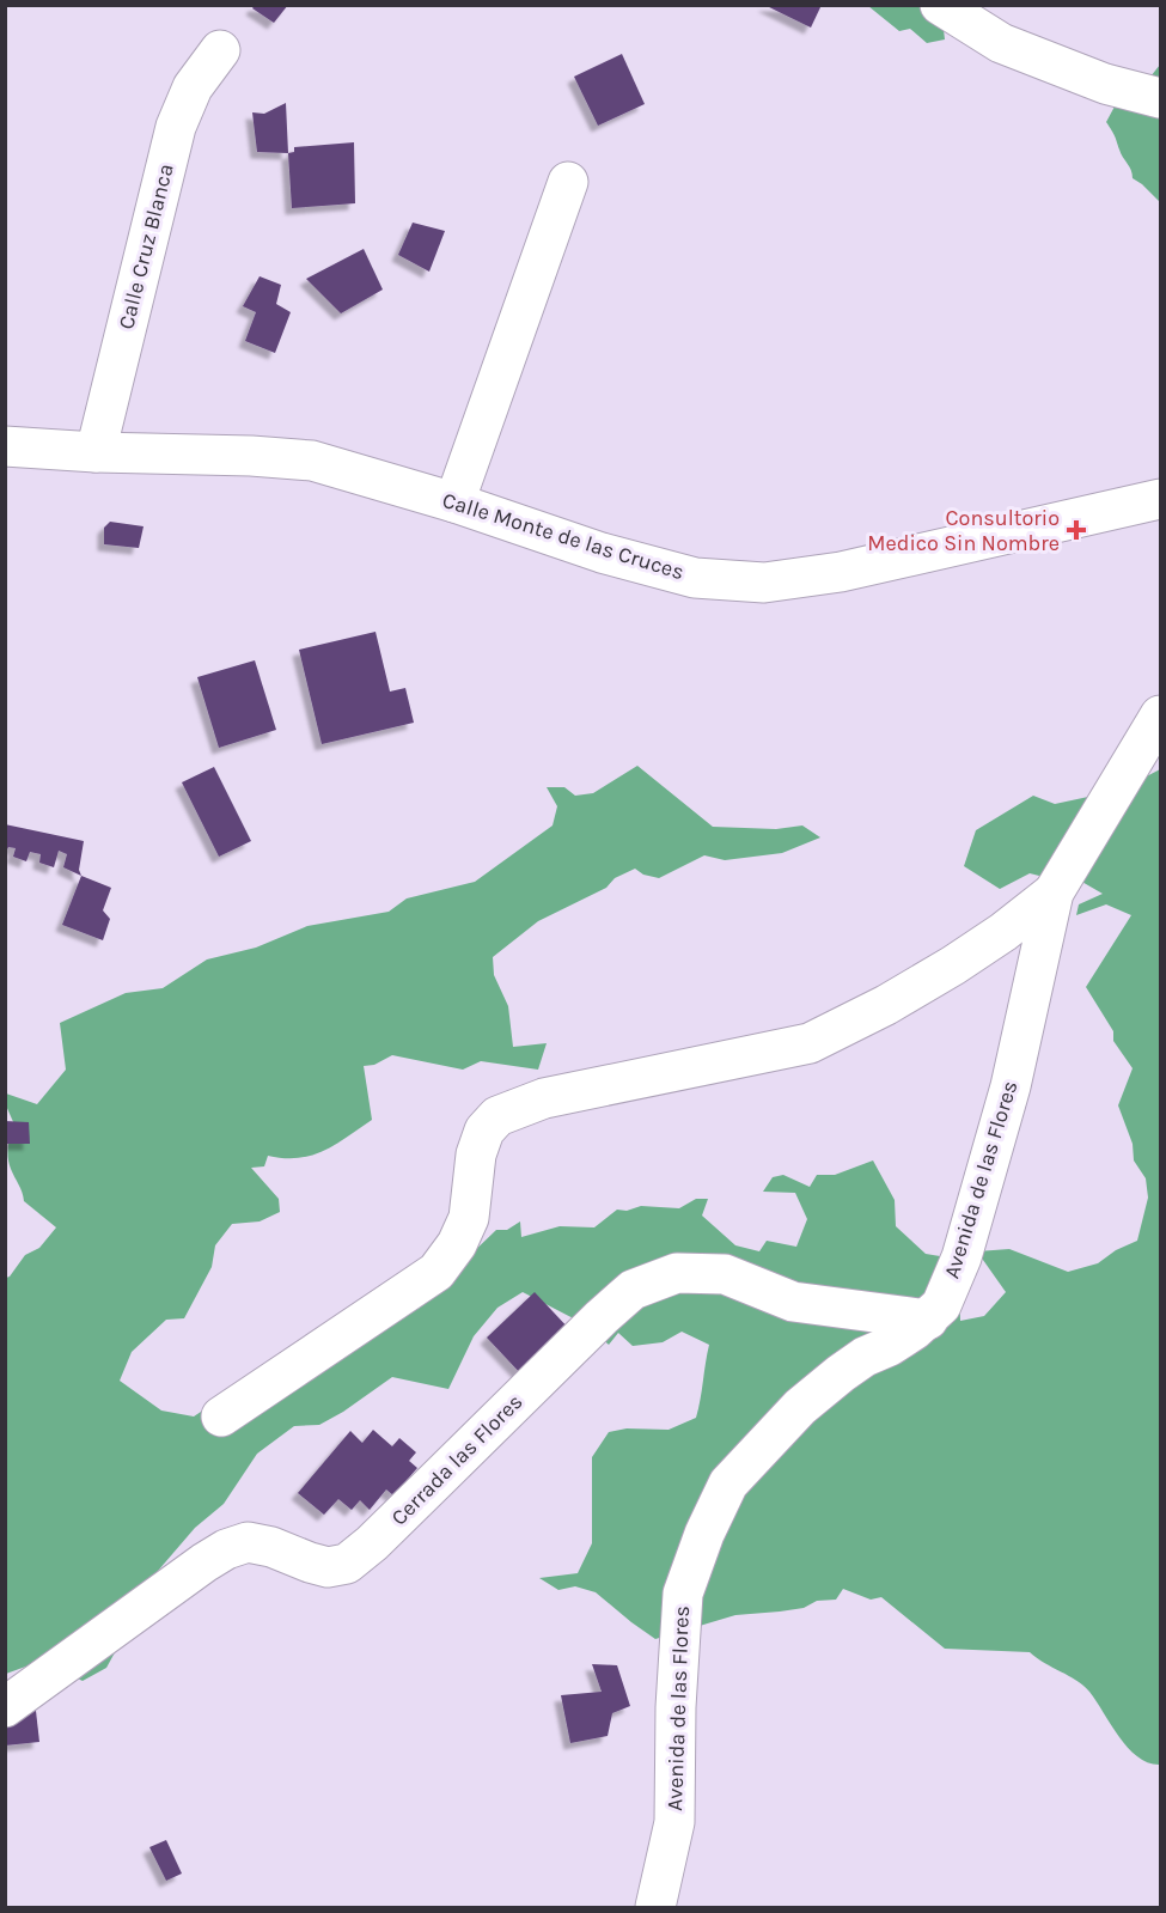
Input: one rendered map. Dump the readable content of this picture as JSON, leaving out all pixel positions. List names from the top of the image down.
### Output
{
  "streets": {
    "street": [
      "Calle Cruz Blanca",
      "Calle Monte de las Cruces",
      "Avenida de las Flores",
      "Cerrada las Flores"
    ]
  },
  "crossings": [
    ["Calle Cruz Blanca", "Calle Monte de las Cruces"],
    ["Avenida de las Flores", "Cerrada las Flores"]
  ],
  "places": {
    "health": ["Consultorio Medico Sin Nombre"]
  }
}
